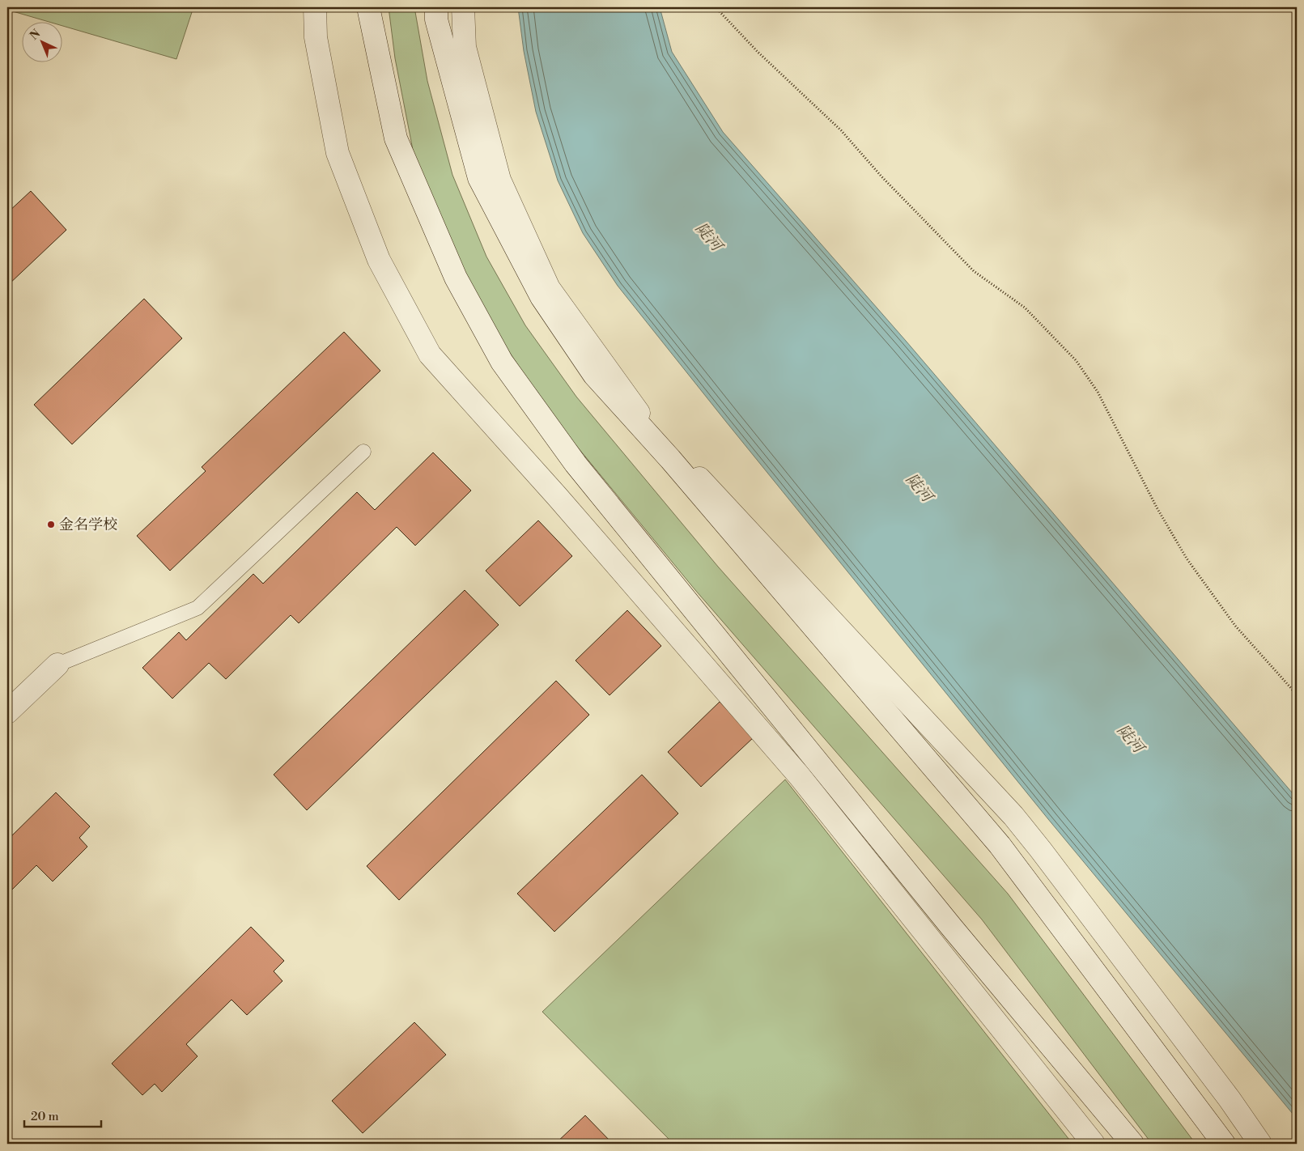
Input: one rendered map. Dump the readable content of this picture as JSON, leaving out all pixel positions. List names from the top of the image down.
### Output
{
  "water": ["陡河"],
  "places": ["金名学校"],
  "scale_bar": "20 m",
  "north": "top left"
}
